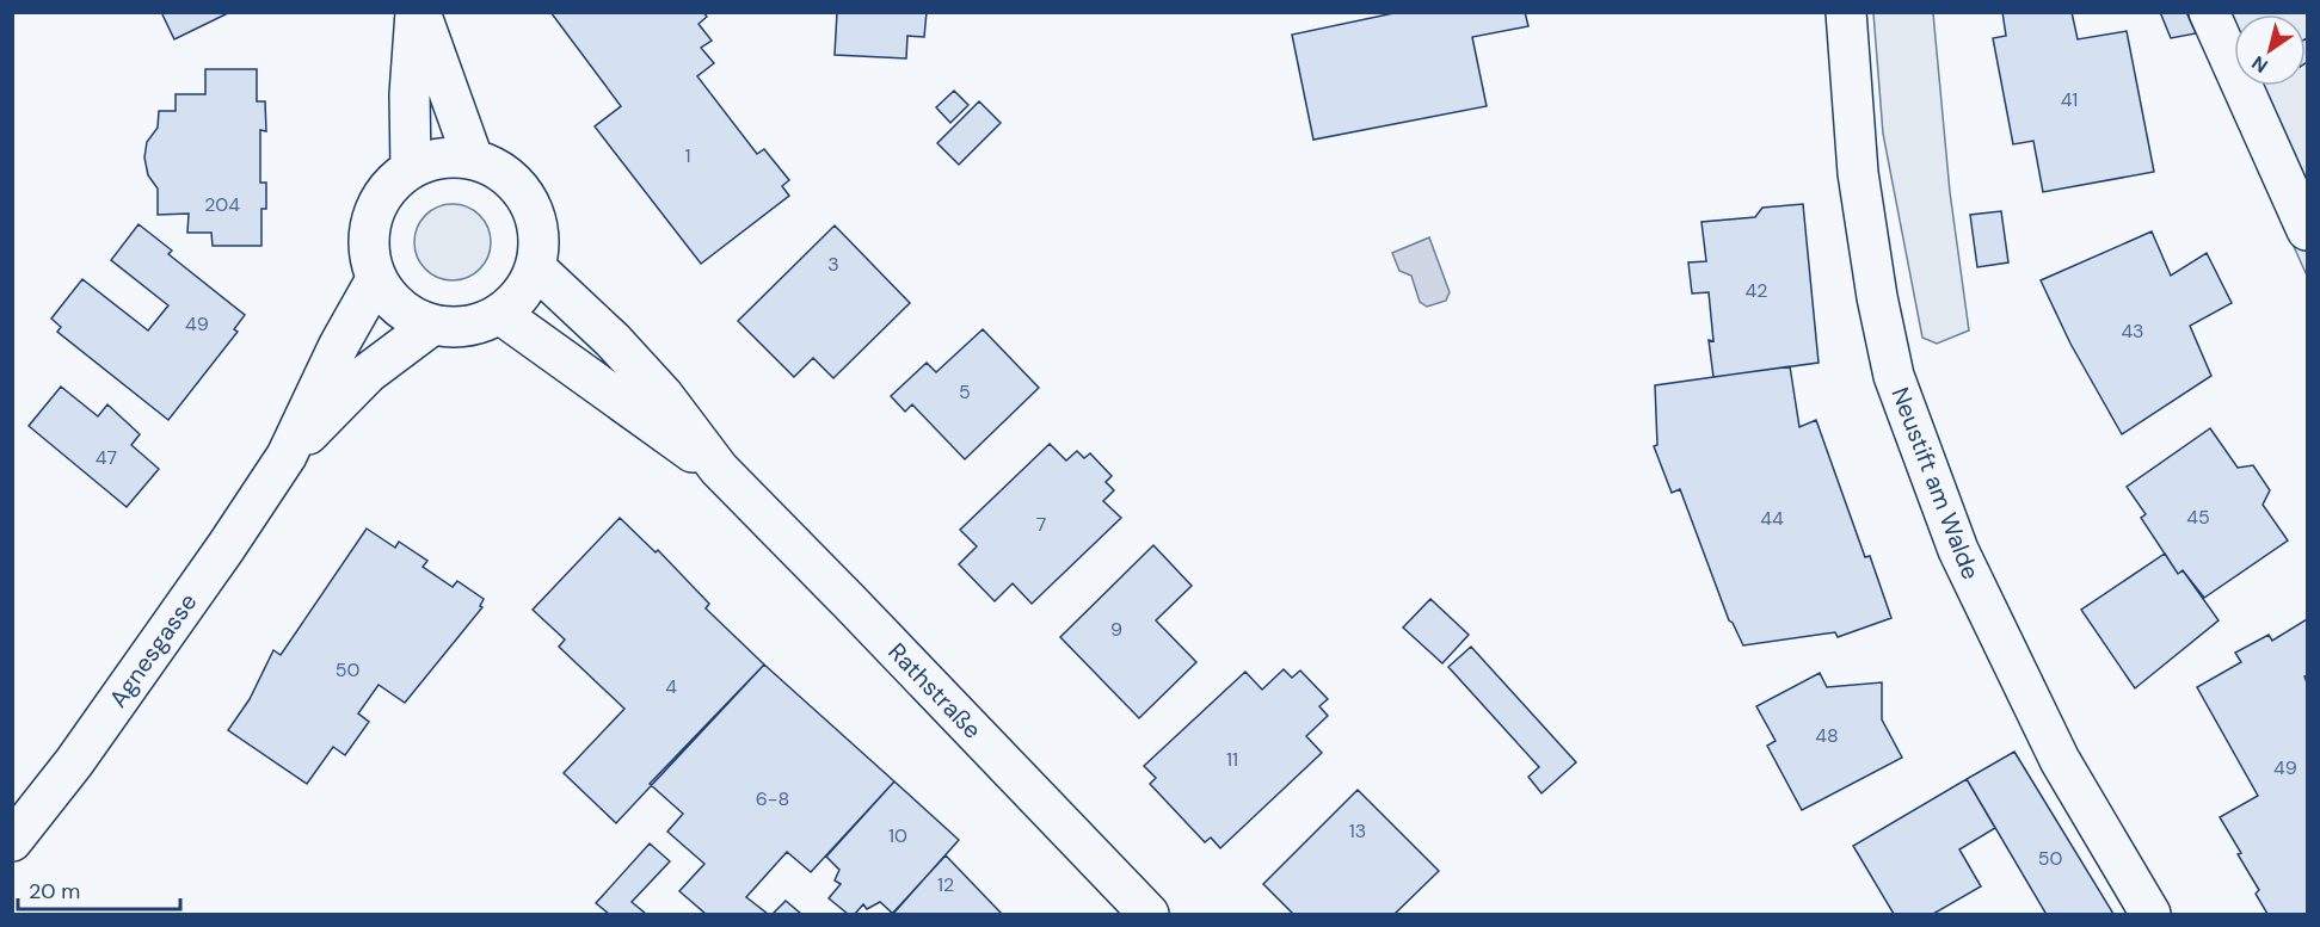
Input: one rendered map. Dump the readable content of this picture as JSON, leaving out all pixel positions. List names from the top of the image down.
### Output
{
  "streets": {
    "street": ["Neustift am Walde", "Agnesgasse", "Rathstraße"]
  },
  "crossings": [
    ["Agnesgasse", "Rathstraße"]
  ],
  "house_numbers": [
    "41",
    "1",
    "204",
    "3",
    "42",
    "49",
    "43",
    "5",
    "47",
    "45",
    "44",
    "7",
    "9",
    "50",
    "4",
    "48",
    "11",
    "49",
    "6-8",
    "13",
    "10",
    "50",
    "12"
  ],
  "scale_bar": "20 m",
  "north": "bottom left"
}
